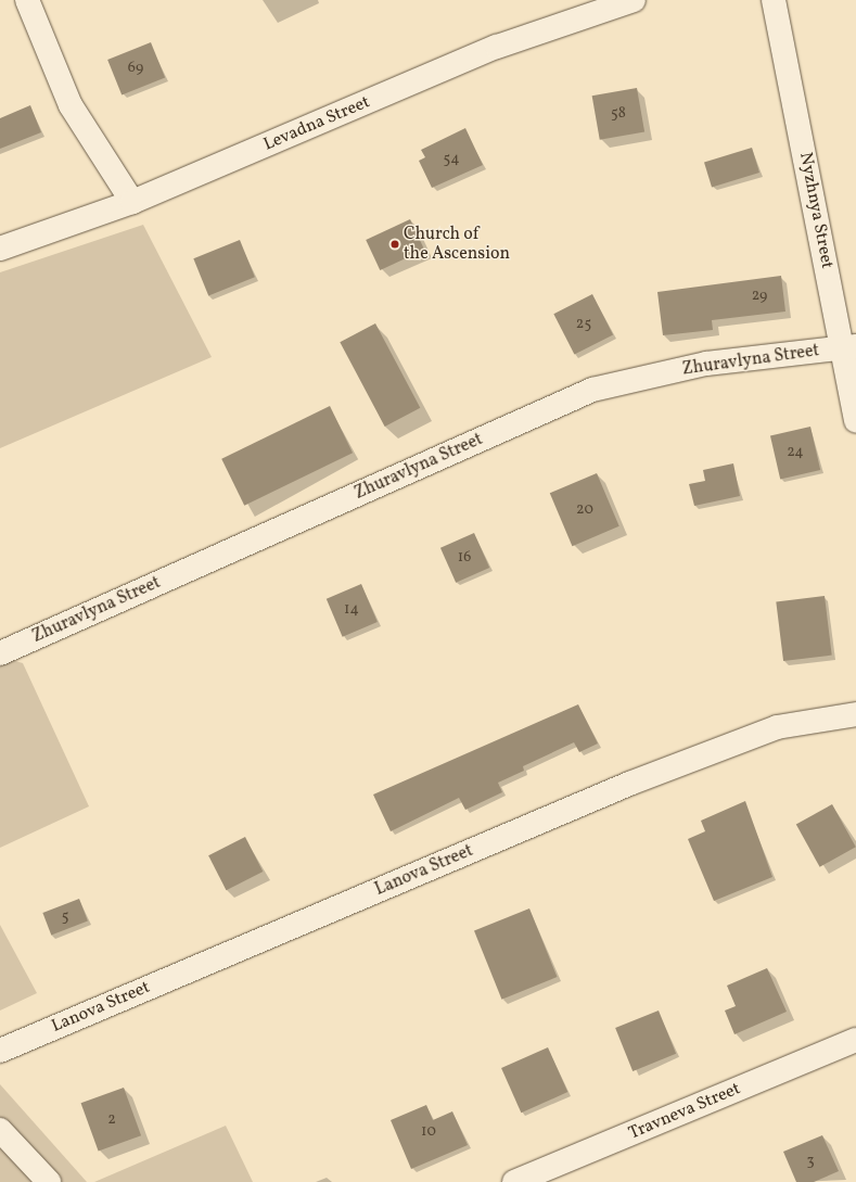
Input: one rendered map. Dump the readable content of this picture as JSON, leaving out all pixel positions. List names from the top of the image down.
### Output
{
  "streets": {
    "street": [
      "Levadna Street",
      "Nyzhnya Street",
      "Zhuravlyna Street",
      "Lanova Street",
      "Travneva Street"
    ]
  },
  "crossings": [
    ["Nyzhnya Street", "Zhuravlyna Street"]
  ],
  "places": ["Church of the Ascension"],
  "house_numbers": [
    "69",
    "58",
    "54",
    "29",
    "25",
    "24",
    "20",
    "16",
    "14",
    "5",
    "2",
    "10",
    "3"
  ]
}
